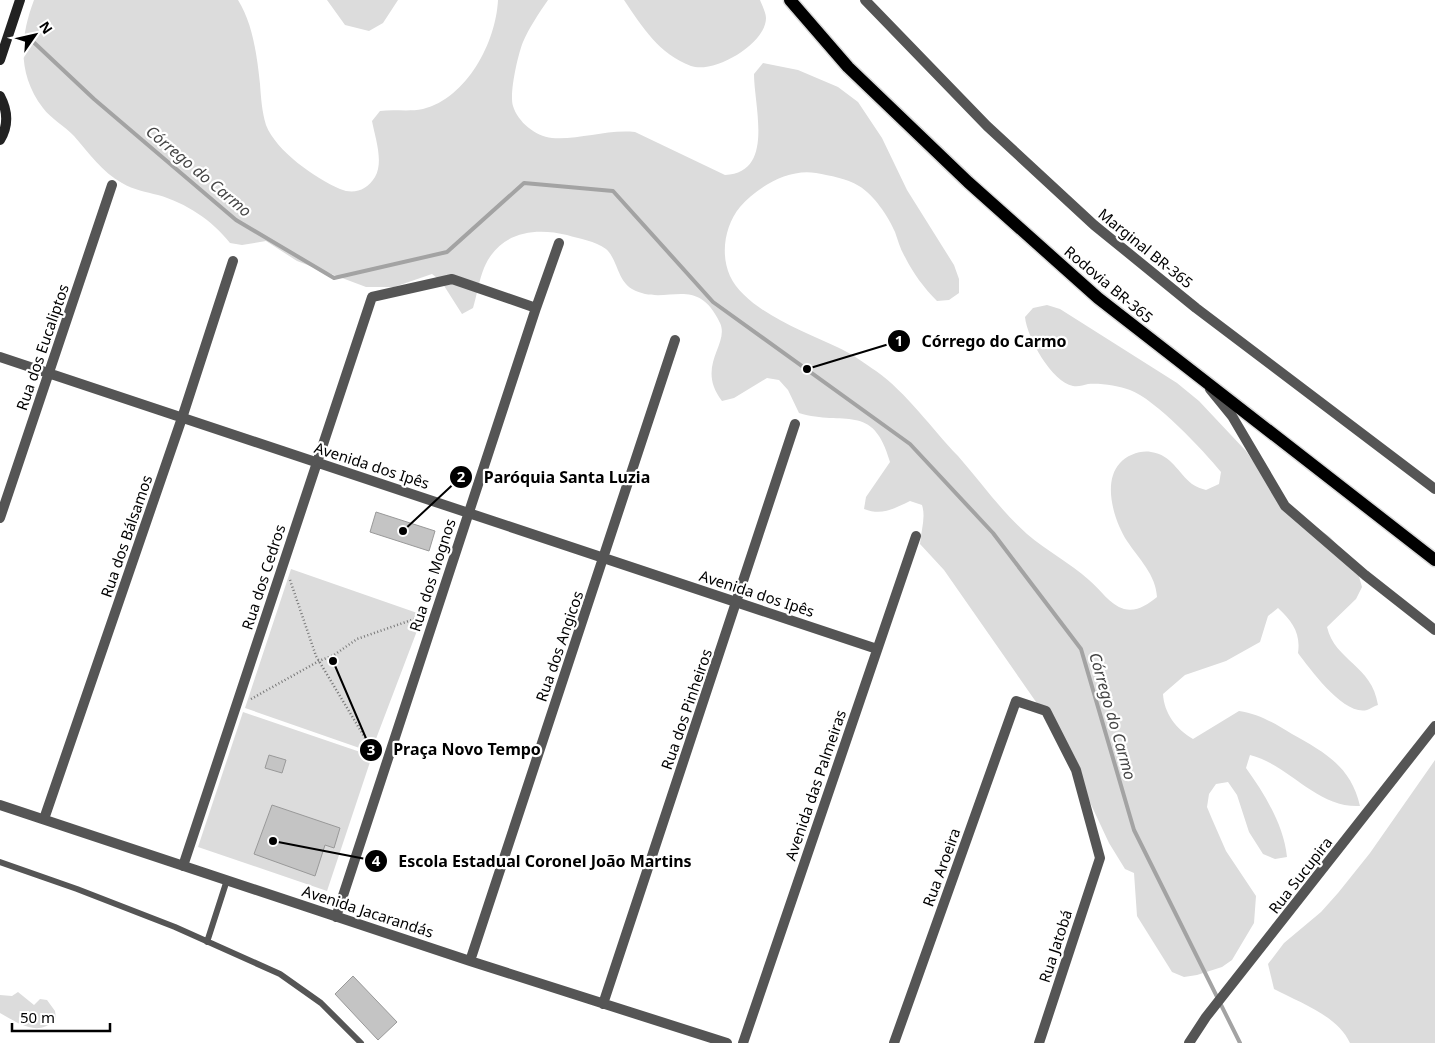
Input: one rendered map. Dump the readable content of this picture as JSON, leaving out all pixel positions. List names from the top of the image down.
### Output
{
  "streets": {
    "main road": ["Rodovia BR-365"],
    "street": [
      "Marginal BR-365",
      "Rua dos Eucaliptos",
      "Avenida dos Ipês",
      "Rua dos Bálsamos",
      "Rua dos Mognos",
      "Rua dos Cedros",
      "Rua dos Angicos",
      "Rua dos Pinheiros",
      "Avenida das Palmeiras",
      "Rua Aroeira",
      "Rua Sucupira",
      "Avenida Jacarandás",
      "Rua Jatobá"
    ]
  },
  "crossings": [
    ["Rua dos Eucaliptos", "Avenida dos Ipês"],
    ["Avenida dos Ipês", "Rua dos Bálsamos"],
    ["Avenida dos Ipês", "Rua dos Mognos"],
    ["Avenida dos Ipês", "Rua dos Cedros"],
    ["Avenida dos Ipês", "Rua dos Angicos"],
    ["Avenida dos Ipês", "Rua dos Pinheiros"],
    ["Avenida dos Ipês", "Avenida das Palmeiras"],
    ["Rua dos Bálsamos", "Avenida Jacarandás"],
    ["Rua dos Mognos", "Rua dos Cedros"],
    ["Rua dos Mognos", "Avenida Jacarandás"],
    ["Rua dos Cedros", "Avenida Jacarandás"],
    ["Rua dos Angicos", "Avenida Jacarandás"],
    ["Rua dos Pinheiros", "Avenida Jacarandás"],
    ["Rua Aroeira", "Rua Jatobá"]
  ],
  "water": ["Córrego do Carmo"],
  "places": [
    "Córrego do Carmo",
    "Paróquia Santa Luzia",
    "Praça Novo Tempo",
    "Escola Estadual Coronel João Martins"
  ],
  "scale_bar": "50 m",
  "north": "top right"
}
